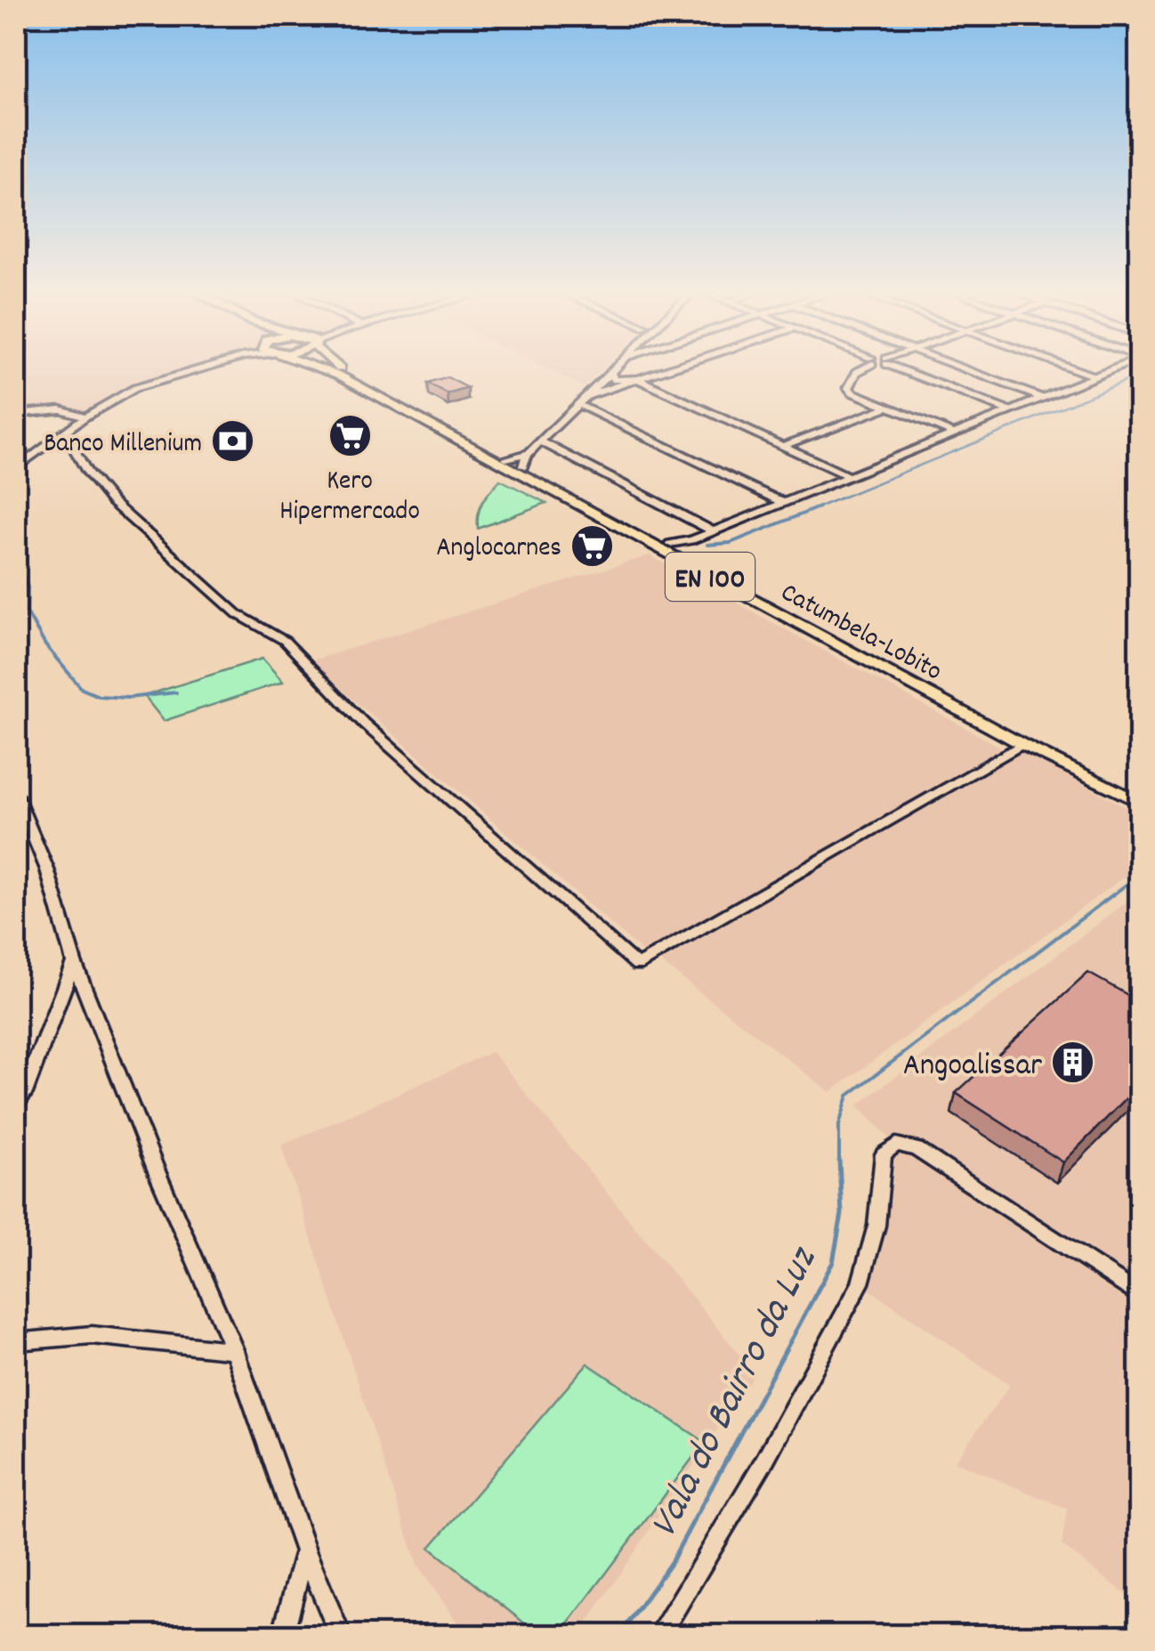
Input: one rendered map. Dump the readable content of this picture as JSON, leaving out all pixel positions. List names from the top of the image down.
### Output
{
  "streets": {
    "main road": ["EN 100", "Catumbela-Lobito"]
  },
  "water": ["Vala do Bairro da Luz"],
  "places": {
    "supermarket": ["Kero Hipermercado", "Anglocarnes"],
    "bank": ["Banco Millenium"],
    "building": ["Angoalissar"]
  }
}
